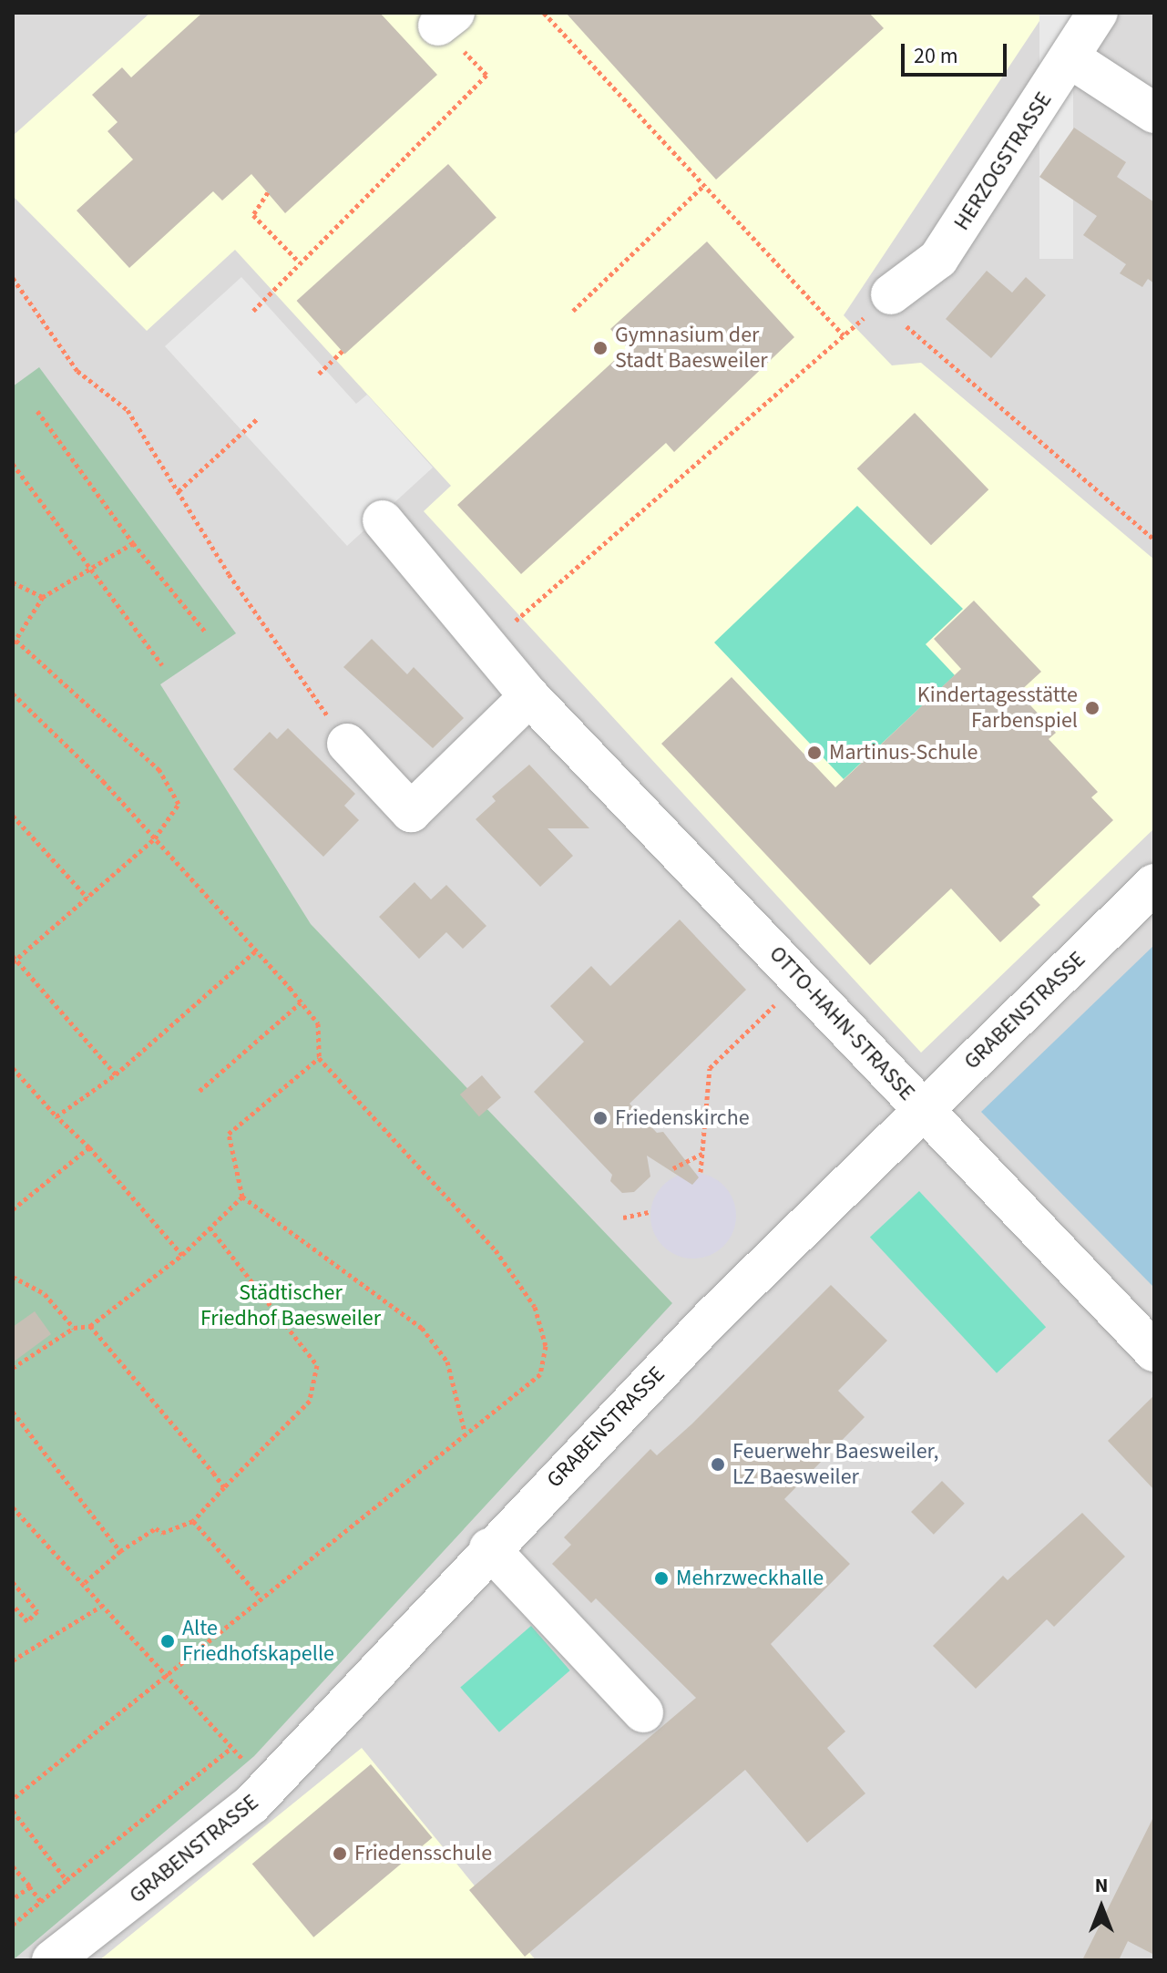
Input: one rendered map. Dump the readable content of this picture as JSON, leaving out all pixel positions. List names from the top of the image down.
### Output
{
  "streets": {
    "street": ["HERZOGSTRASSE", "GRABENSTRASSE", "OTTO-HAHN-STRASSE"]
  },
  "crossings": [
    ["GRABENSTRASSE", "OTTO-HAHN-STRASSE"]
  ],
  "parks": ["Städtischer Friedhof Baesweiler"],
  "places": [
    "Gymnasium der Stadt Baesweiler",
    "Kindertagesstätte Farbenspiel",
    "Martinus-Schule",
    "Friedenskirche",
    "Feuerwehr Baesweiler, LZ Baesweiler",
    "Mehrzweckhalle",
    "Alte Friedhofskapelle",
    "Friedensschule"
  ],
  "scale_bar": "20 m",
  "north": "top"
}
